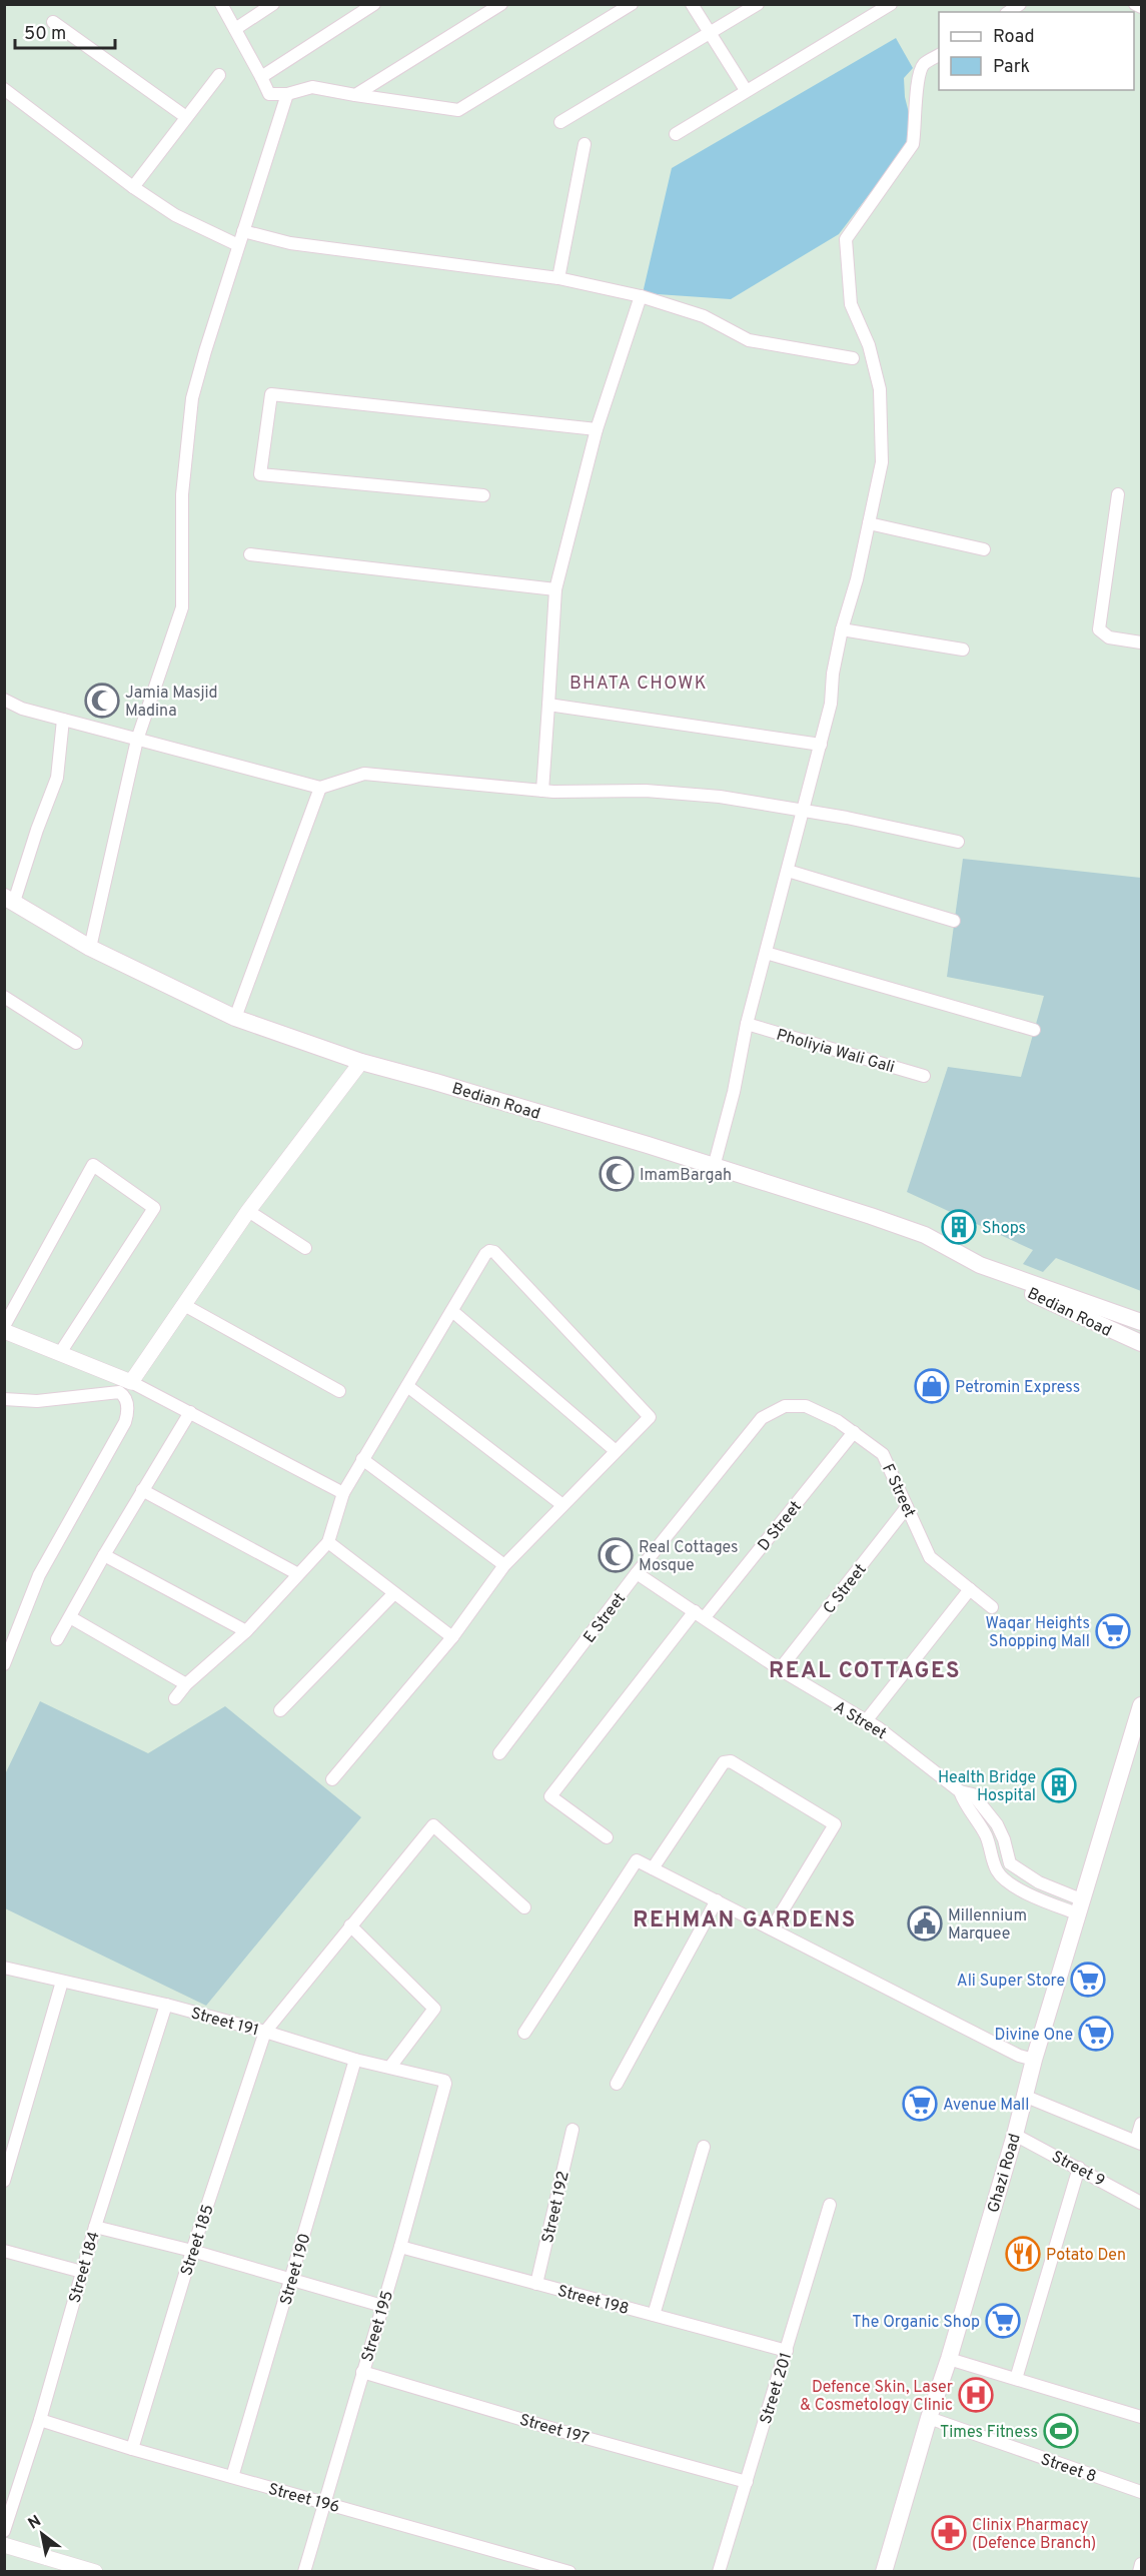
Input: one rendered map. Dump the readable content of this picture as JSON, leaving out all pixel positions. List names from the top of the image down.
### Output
{
  "streets": {
    "main road": ["Bedian Road", "Ghazi Road"],
    "street": [
      "Pholiyia Wali Gali",
      "F Street",
      "D Street",
      "C Street",
      "E Street",
      "A Street",
      "Street 191",
      "Street 9",
      "Street 192",
      "Street 185",
      "Street 184",
      "Street 190",
      "Street 198",
      "Street 195",
      "Street 201",
      "Street 197",
      "Street 8",
      "Street 196"
    ]
  },
  "crossings": [
    ["F Street", "D Street"],
    ["F Street", "C Street"],
    ["F Street", "E Street"],
    ["D Street", "A Street"],
    ["C Street", "A Street"],
    ["E Street", "A Street"],
    ["A Street", "Ghazi Road"],
    ["Street 191", "Street 185"],
    ["Street 191", "Street 184"],
    ["Street 191", "Street 190"],
    ["Street 191", "Street 195"],
    ["Street 9", "Ghazi Road"],
    ["Ghazi Road", "Street 8"],
    ["Street 192", "Street 198"],
    ["Street 185", "Street 196"],
    ["Street 184", "Street 196"],
    ["Street 190", "Street 196"],
    ["Street 198", "Street 195"],
    ["Street 198", "Street 201"],
    ["Street 195", "Street 197"],
    ["Street 195", "Street 196"],
    ["Street 201", "Street 197"]
  ],
  "districts": ["BHATA CHOWK", "REAL COTTAGES", "REHMAN GARDENS"],
  "places": {
    "mosque": ["Jamia Masjid Madina", "ImamBargah", "Real Cottages Mosque"],
    "building": ["Shops", "Health Bridge Hospital"],
    "shop": ["Petromin Express"],
    "supermarket": [
      "Waqar Heights Shopping Mall",
      "Ali Super Store",
      "Divine One",
      "Avenue Mall",
      "The Organic Shop"
    ],
    "public building": ["Millennium Marquee"],
    "restaurant": ["Potato Den"],
    "hospital": ["Defence Skin, Laser & Cosmetology Clinic"],
    "sports": ["Times Fitness"],
    "pharmacy": ["Clinix Pharmacy (Defence Branch)"]
  },
  "legend": ["Road", "Park"],
  "scale_bar": "50 m",
  "north": "top left"
}
